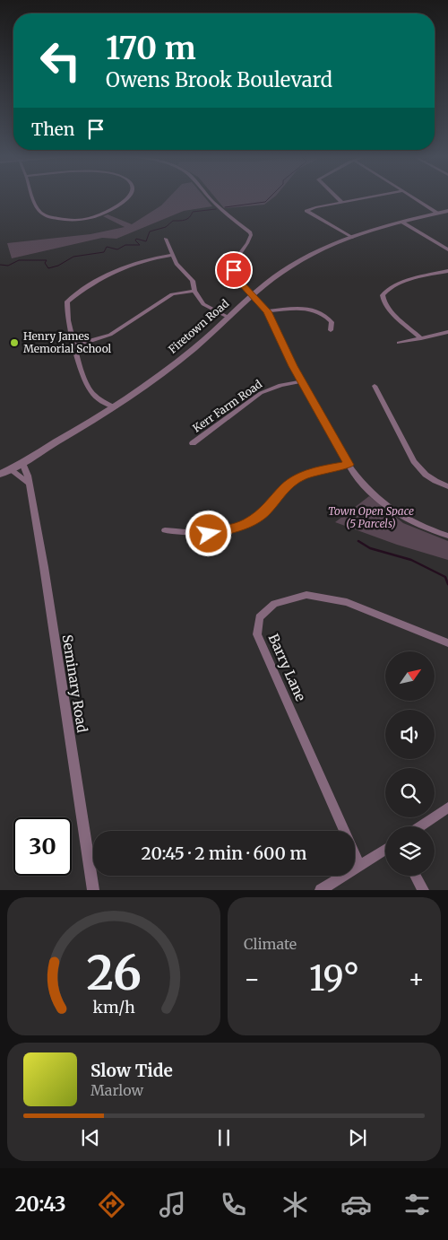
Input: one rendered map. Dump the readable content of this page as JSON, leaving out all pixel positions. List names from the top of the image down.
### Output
{
  "streets": {
    "street": [
      "Firetown Road",
      "Kerr Farm Road",
      "Barry Lane",
      "Seminary Road"
    ]
  },
  "crossings": [
    ["Firetown Road", "Seminary Road"]
  ],
  "parks": ["Town Open Space (5 Parcels)"],
  "places": ["Henry James Memorial School"],
  "north": "top right",
  "page": {
    "turn": ["170 m", "Owens Brook Boulevard"],
    "then": "Then",
    "limit": "30",
    "trip": "20:45 · 2 min · 600 m",
    "tile": "Climate",
    "heat": ["−", "19°", "+"],
    "song": ["Slow Tide", "Marlow"],
    "tabs": "20:43",
    "gauge": ["26", "km/h"]
  }
}
